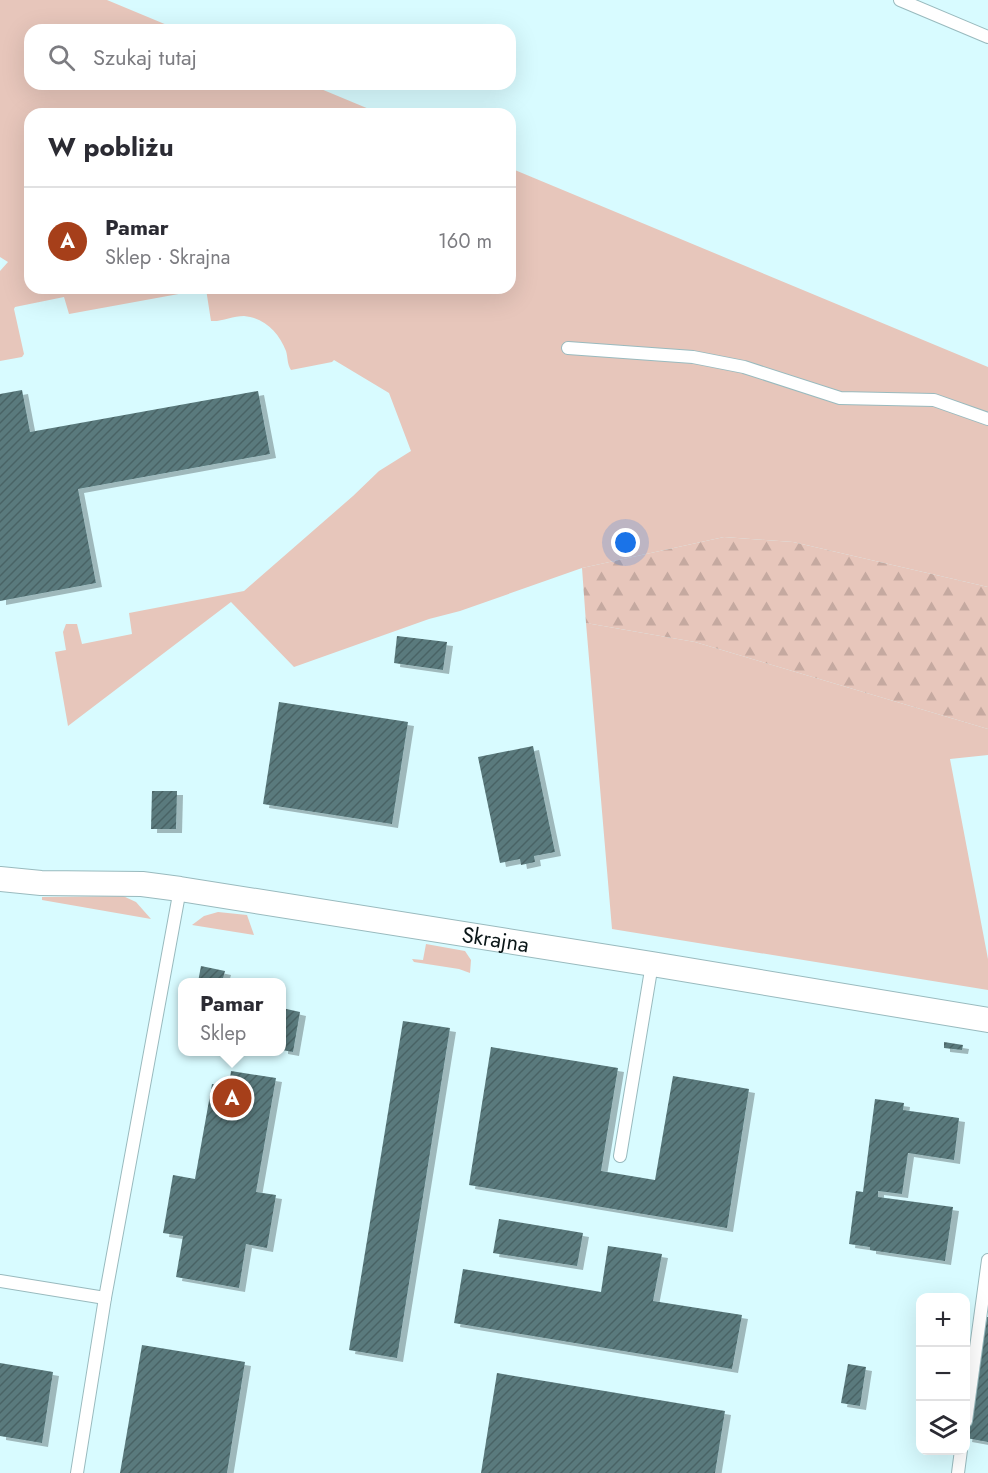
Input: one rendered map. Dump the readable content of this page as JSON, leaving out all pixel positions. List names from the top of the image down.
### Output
{
  "streets": {
    "street": ["Skrajna"]
  },
  "page": {
    "search": "Szukaj tutaj",
    "heading": "W pobliżu",
    "list": [
      {
        "mark": "A",
        "name": "Pamar",
        "note": "Sklep · Skrajna",
        "value": "160 m"
      }
    ],
    "popup": ["Pamar", "Sklep"],
    "pins": "A",
    "map_buttons": ["+", "−"]
  }
}
